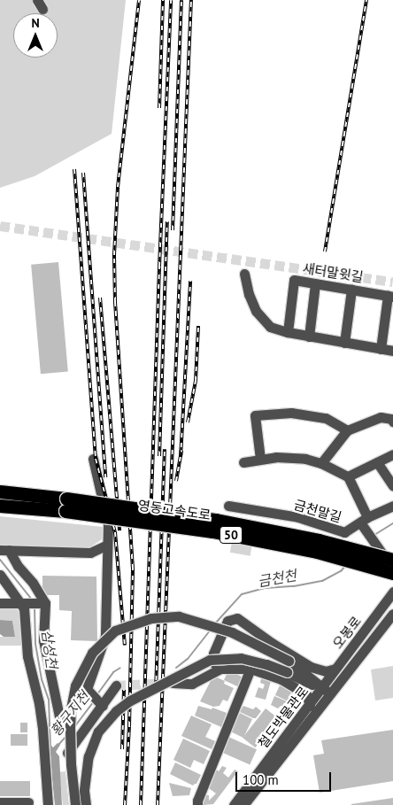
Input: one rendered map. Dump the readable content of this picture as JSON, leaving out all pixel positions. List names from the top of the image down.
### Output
{
  "streets": {
    "highway": ["영동고속도로", "50"],
    "street": [
      "새터말윗길",
      "금천말길",
      "오봉로",
      "철도박물관로"
    ]
  },
  "crossings": [
    ["오봉로", "철도박물관로"]
  ],
  "water": ["금천천", "삼성천", "황구지천"],
  "scale_bar": "100 m",
  "north": "top"
}
